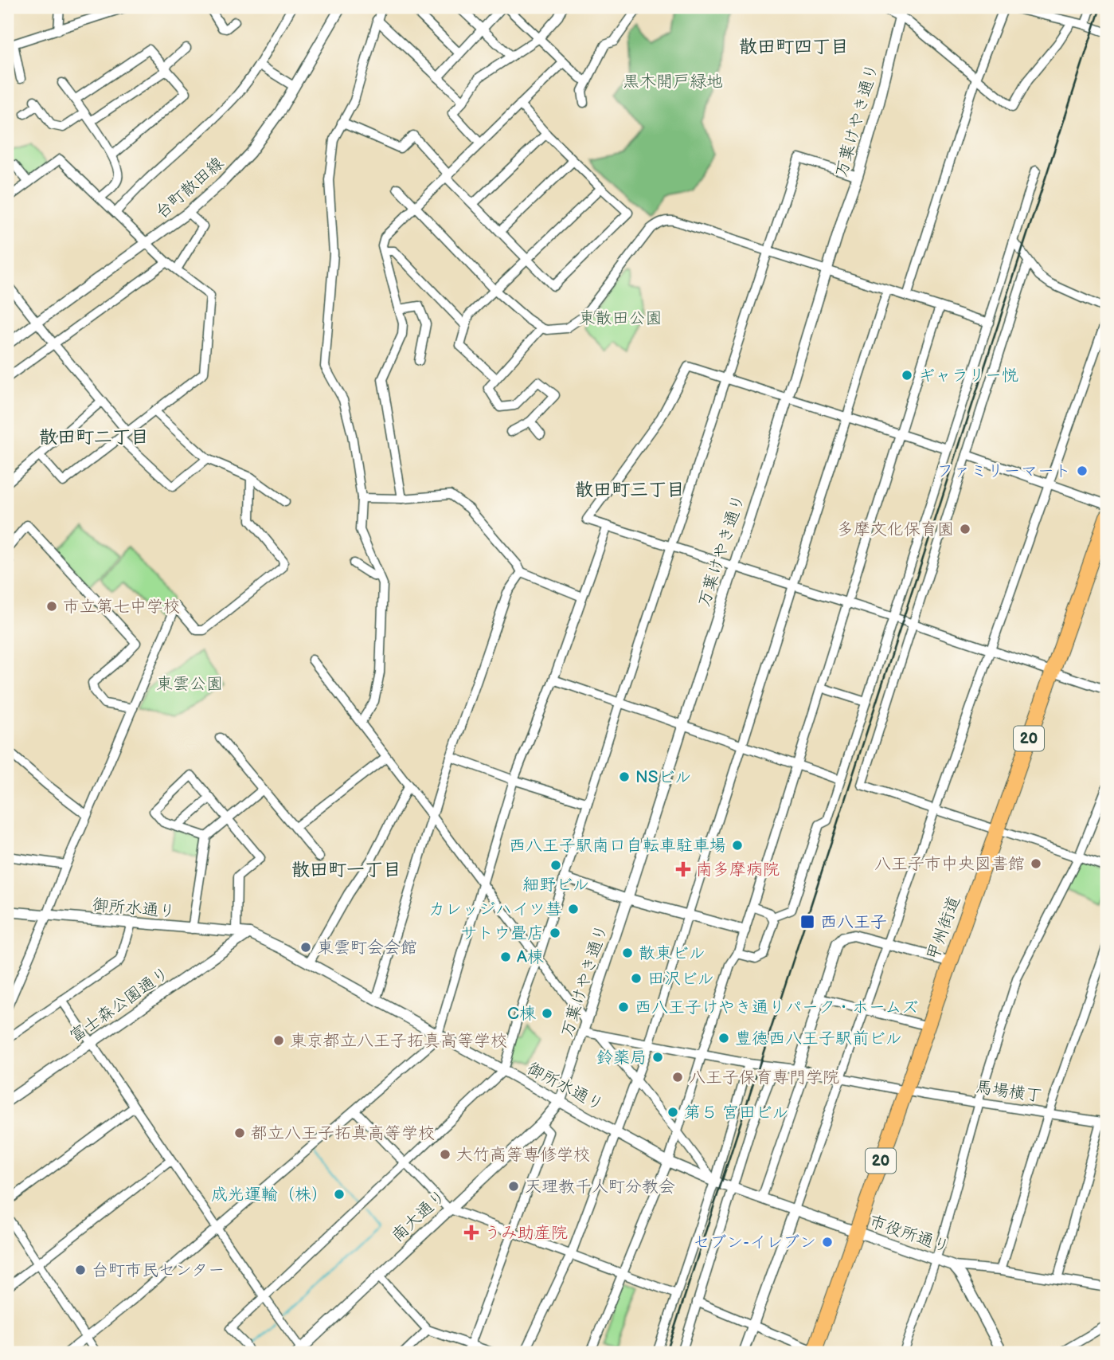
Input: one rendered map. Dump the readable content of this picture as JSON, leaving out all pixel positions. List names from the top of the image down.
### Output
{
  "streets": {
    "highway": ["20", "甲州街道"],
    "street": [
      "万葉けやき通り",
      "台町散田線",
      "御所水通り",
      "富士森公園通り",
      "馬場横丁",
      "南大通り",
      "市役所通り"
    ]
  },
  "crossings": [
    ["万葉けやき通り", "御所水通り"],
    ["万葉けやき通り", "馬場横丁"],
    ["万葉けやき通り", "南大通り"],
    ["御所水通り", "甲州街道"],
    ["御所水通り", "富士森公園通り"],
    ["御所水通り", "南大通り"],
    ["御所水通り", "市役所通り"],
    ["甲州街道", "馬場横丁"],
    ["甲州街道", "市役所通り"]
  ],
  "districts": [
    "散田町四丁目",
    "散田町二丁目",
    "散田町三丁目",
    "散田町一丁目"
  ],
  "parks": ["黒木開戸緑地", "東散田公園", "東雲公園"],
  "places": {
    "other": [
      "ギャラリー悦",
      "ファミリーマート",
      "多摩文化保育園",
      "市立第七中学校",
      "NSビル",
      "西八王子駅南口自転車駐車場",
      "八王子市中央図書館",
      "細野ビル",
      "カレッジハイツ彗",
      "サトウ畳店",
      "東雲町会会館",
      "散東ビル",
      "A棟",
      "田沢ビル",
      "西八王子けやき通りパーク・ホームズ",
      "C棟",
      "豊徳西八王子駅前ビル",
      "東京都立八王子拓真高等学校",
      "鈴薬局",
      "八王子保育専門学院",
      "第５ 宮田ビル",
      "都立八王子拓真高等学校",
      "大竹高等専修学校",
      "天理教千人町分教会",
      "成光運輸（株）",
      "セブン-イレブン",
      "台町市民センター"
    ],
    "health": ["南多摩病院", "うみ助産院"],
    "transit": ["西八王子"]
  }
}
